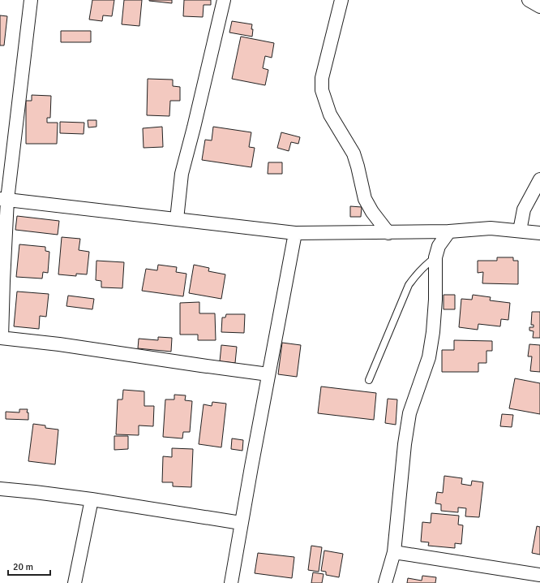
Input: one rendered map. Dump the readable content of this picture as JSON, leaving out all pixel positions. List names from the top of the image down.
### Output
{
  "scale_bar": "20 m"
}
